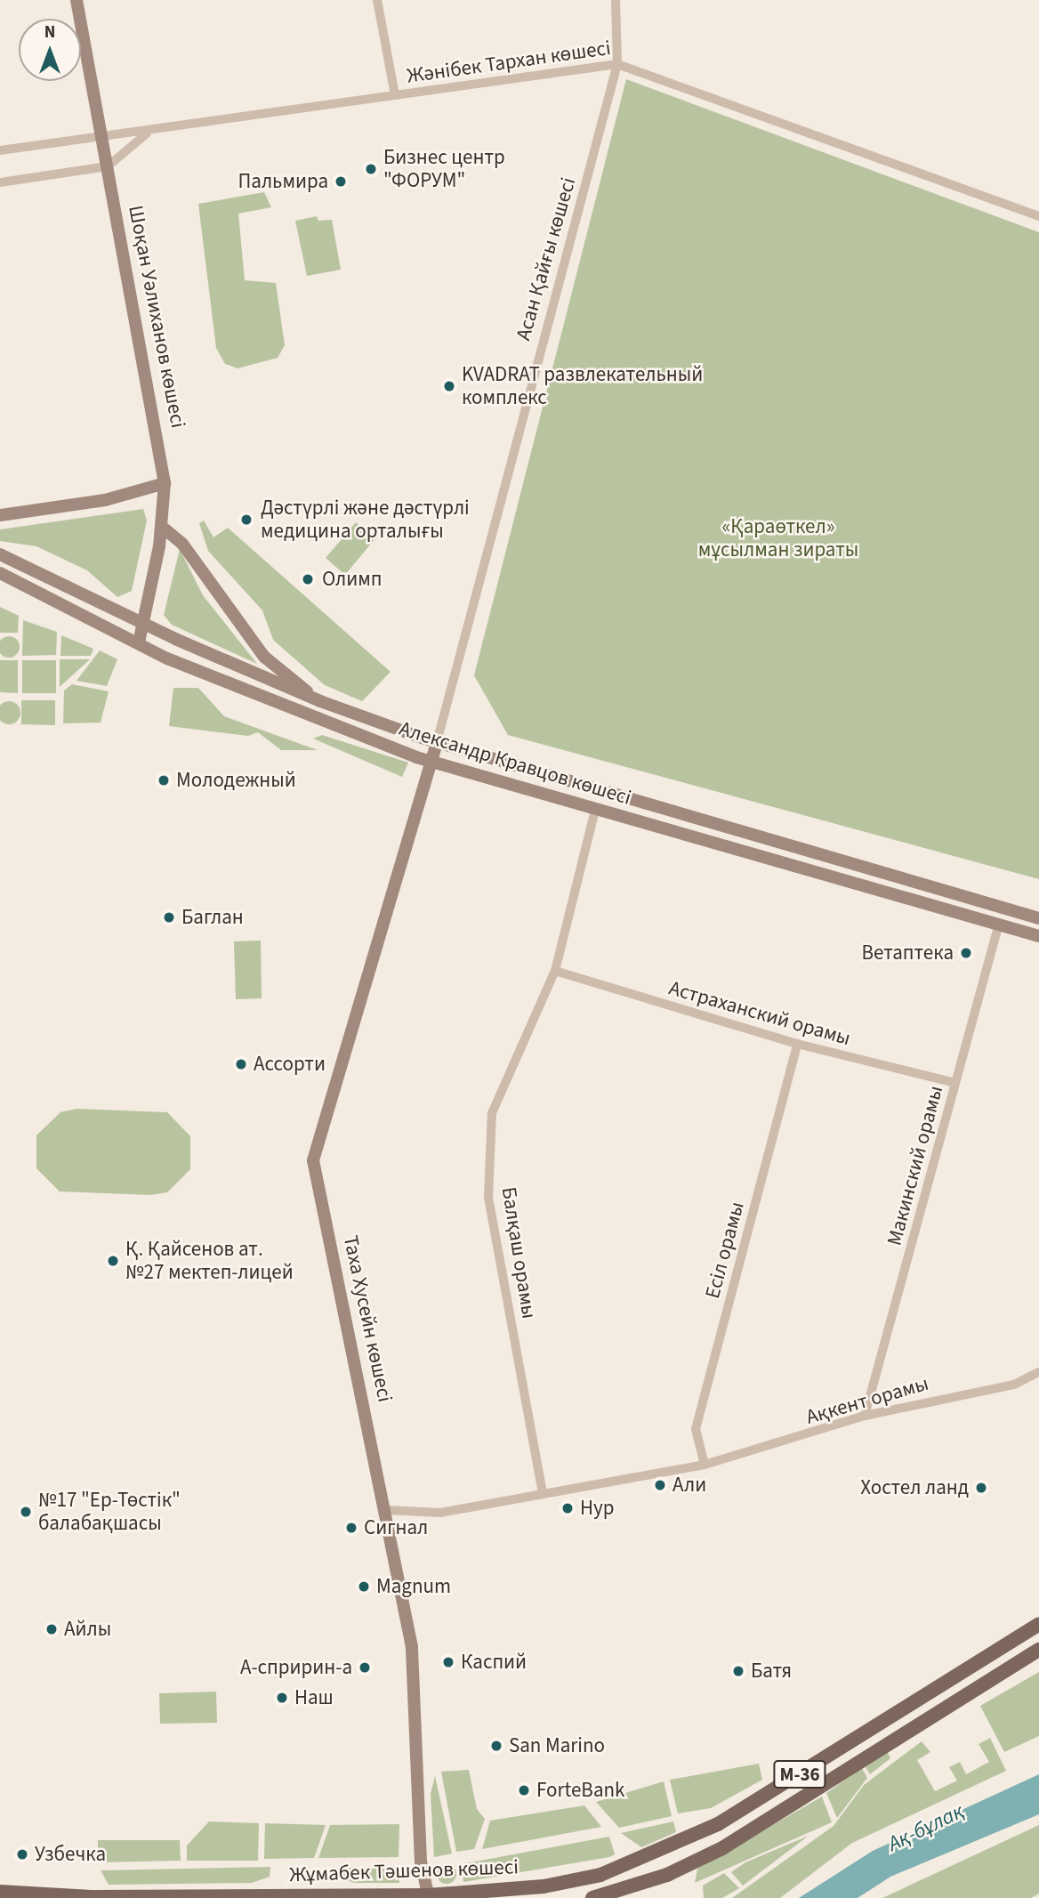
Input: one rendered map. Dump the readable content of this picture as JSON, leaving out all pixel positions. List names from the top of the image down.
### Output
{
  "streets": {
    "main road": [
      "Шоқан Уәлиханов көшесі",
      "Александр Кравцов көшесі",
      "Таха Хусейн көшесі",
      "M-36",
      "Жұмабек Тәшенов көшесі"
    ],
    "street": [
      "Жәнібек Тархан көшесі",
      "Асан Қайғы көшесі",
      "Астраханский орамы",
      "Макинский орамы",
      "Есіл орамы",
      "Балқаш орамы",
      "Ақкент орамы"
    ]
  },
  "crossings": [
    ["Жәнібек Тархан көшесі", "Асан Қайғы көшесі"],
    ["Жәнібек Тархан көшесі", "Шоқан Уәлиханов көшесі"],
    ["Асан Қайғы көшесі", "Александр Кравцов көшесі"],
    ["Асан Қайғы көшесі", "Таха Хусейн көшесі"],
    ["Шоқан Уәлиханов көшесі", "Александр Кравцов көшесі"],
    ["Александр Кравцов көшесі", "Макинский орамы"],
    ["Александр Кравцов көшесі", "Балқаш орамы"],
    ["Александр Кравцов көшесі", "Таха Хусейн көшесі"],
    ["Астраханский орамы", "Макинский орамы"],
    ["Астраханский орамы", "Есіл орамы"],
    ["Астраханский орамы", "Балқаш орамы"],
    ["Макинский орамы", "Ақкент орамы"],
    ["Есіл орамы", "Ақкент орамы"],
    ["Таха Хусейн көшесі", "Жұмабек Тәшенов көшесі"]
  ],
  "water": ["Ақ-бұлақ"],
  "parks": ["«Қараөткел» мұсылман зираты"],
  "places": [
    "Бизнес центр \"ФОРУМ\"",
    "Пальмира",
    "KVADRAT развлекательный комплекс",
    "Дәстүрлі және дәстүрлі медицина орталығы",
    "Олимп",
    "Молодежный",
    "Баглан",
    "Ветаптека",
    "Ассорти",
    "Қ. Қайсенов ат. №27 мектеп-лицей",
    "Али",
    "Хостел ланд",
    "Нур",
    "№17 \"Ер-Төстік\" балабақшасы",
    "Сигнал",
    "Magnum",
    "Айлы",
    "Каспий",
    "А-спририн-а",
    "Батя",
    "Наш",
    "San Marino",
    "ForteBank",
    "Узбечка"
  ],
  "north": "top"
}
